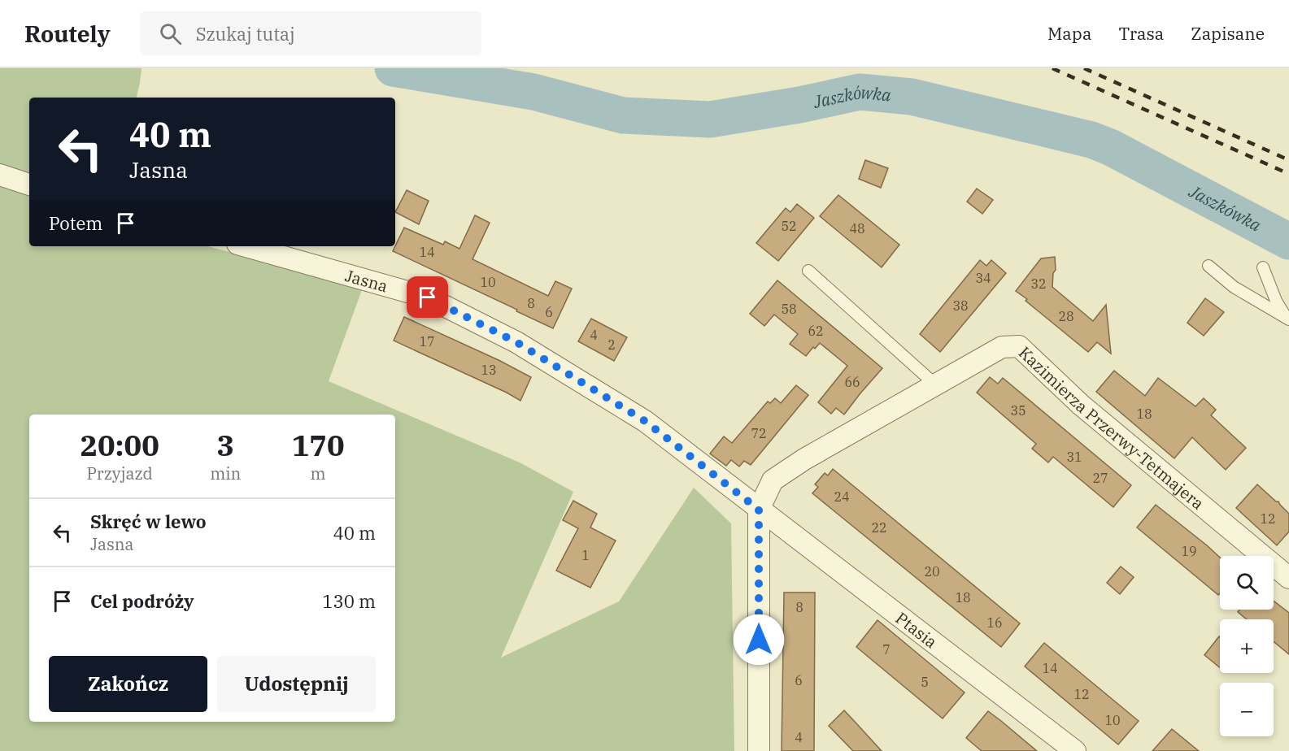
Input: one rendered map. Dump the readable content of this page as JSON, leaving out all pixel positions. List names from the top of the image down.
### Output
{
  "streets": {
    "street": ["Jasna", "Kazimierza Przerwy-Tetmajera", "Ptasia"]
  },
  "crossings": [
    ["Jasna", "Kazimierza Przerwy-Tetmajera"],
    ["Jasna", "Ptasia"],
    ["Kazimierza Przerwy-Tetmajera", "Ptasia"]
  ],
  "water": ["Jaszkówka"],
  "house_numbers": [
    "52",
    "48",
    "14",
    "34",
    "10",
    "32",
    "8",
    "38",
    "58",
    "6",
    "28",
    "62",
    "4",
    "17",
    "2",
    "13",
    "66",
    "35",
    "18",
    "72",
    "31",
    "27",
    "24",
    "12",
    "22",
    "19",
    "1",
    "20",
    "18",
    "8",
    "16",
    "7",
    "14",
    "6",
    "5",
    "12",
    "10",
    "4"
  ],
  "page": {
    "header": "Routely",
    "search": "Szukaj tutaj",
    "nav": ["Mapa", "Trasa", "Zapisane"],
    "turn": ["40 m", "Jasna"],
    "then": "Potem",
    "eta": [
      "20:00",
      "Przyjazd",
      "3",
      "min",
      "170",
      "m"
    ],
    "list": [
      {
        "name": "Skręć w lewo",
        "note": "Jasna",
        "value": "40 m"
      },
      {
        "name": "Cel podróży",
        "value": "130 m"
      }
    ],
    "map_buttons": ["+", "−"],
    "buttons": ["Zakończ", "Udostępnij"]
  }
}
